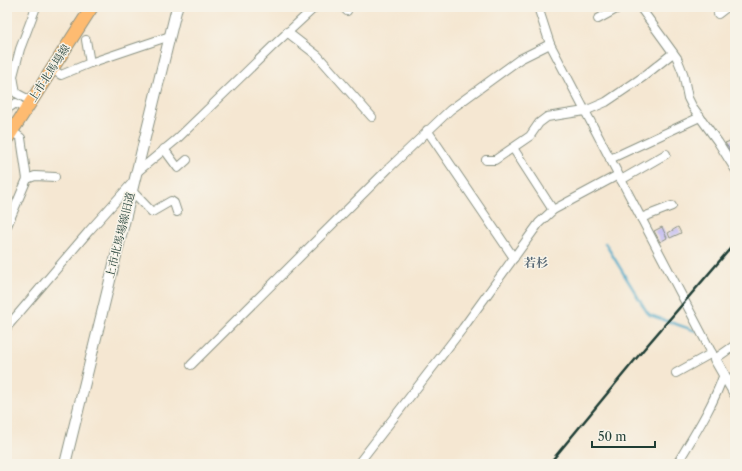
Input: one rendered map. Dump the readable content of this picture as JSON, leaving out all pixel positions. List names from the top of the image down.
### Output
{
  "streets": {
    "main road": ["上市北馬場線"],
    "street": ["上市北馬場線旧道"]
  },
  "districts": ["若杉"],
  "scale_bar": "50 m"
}
